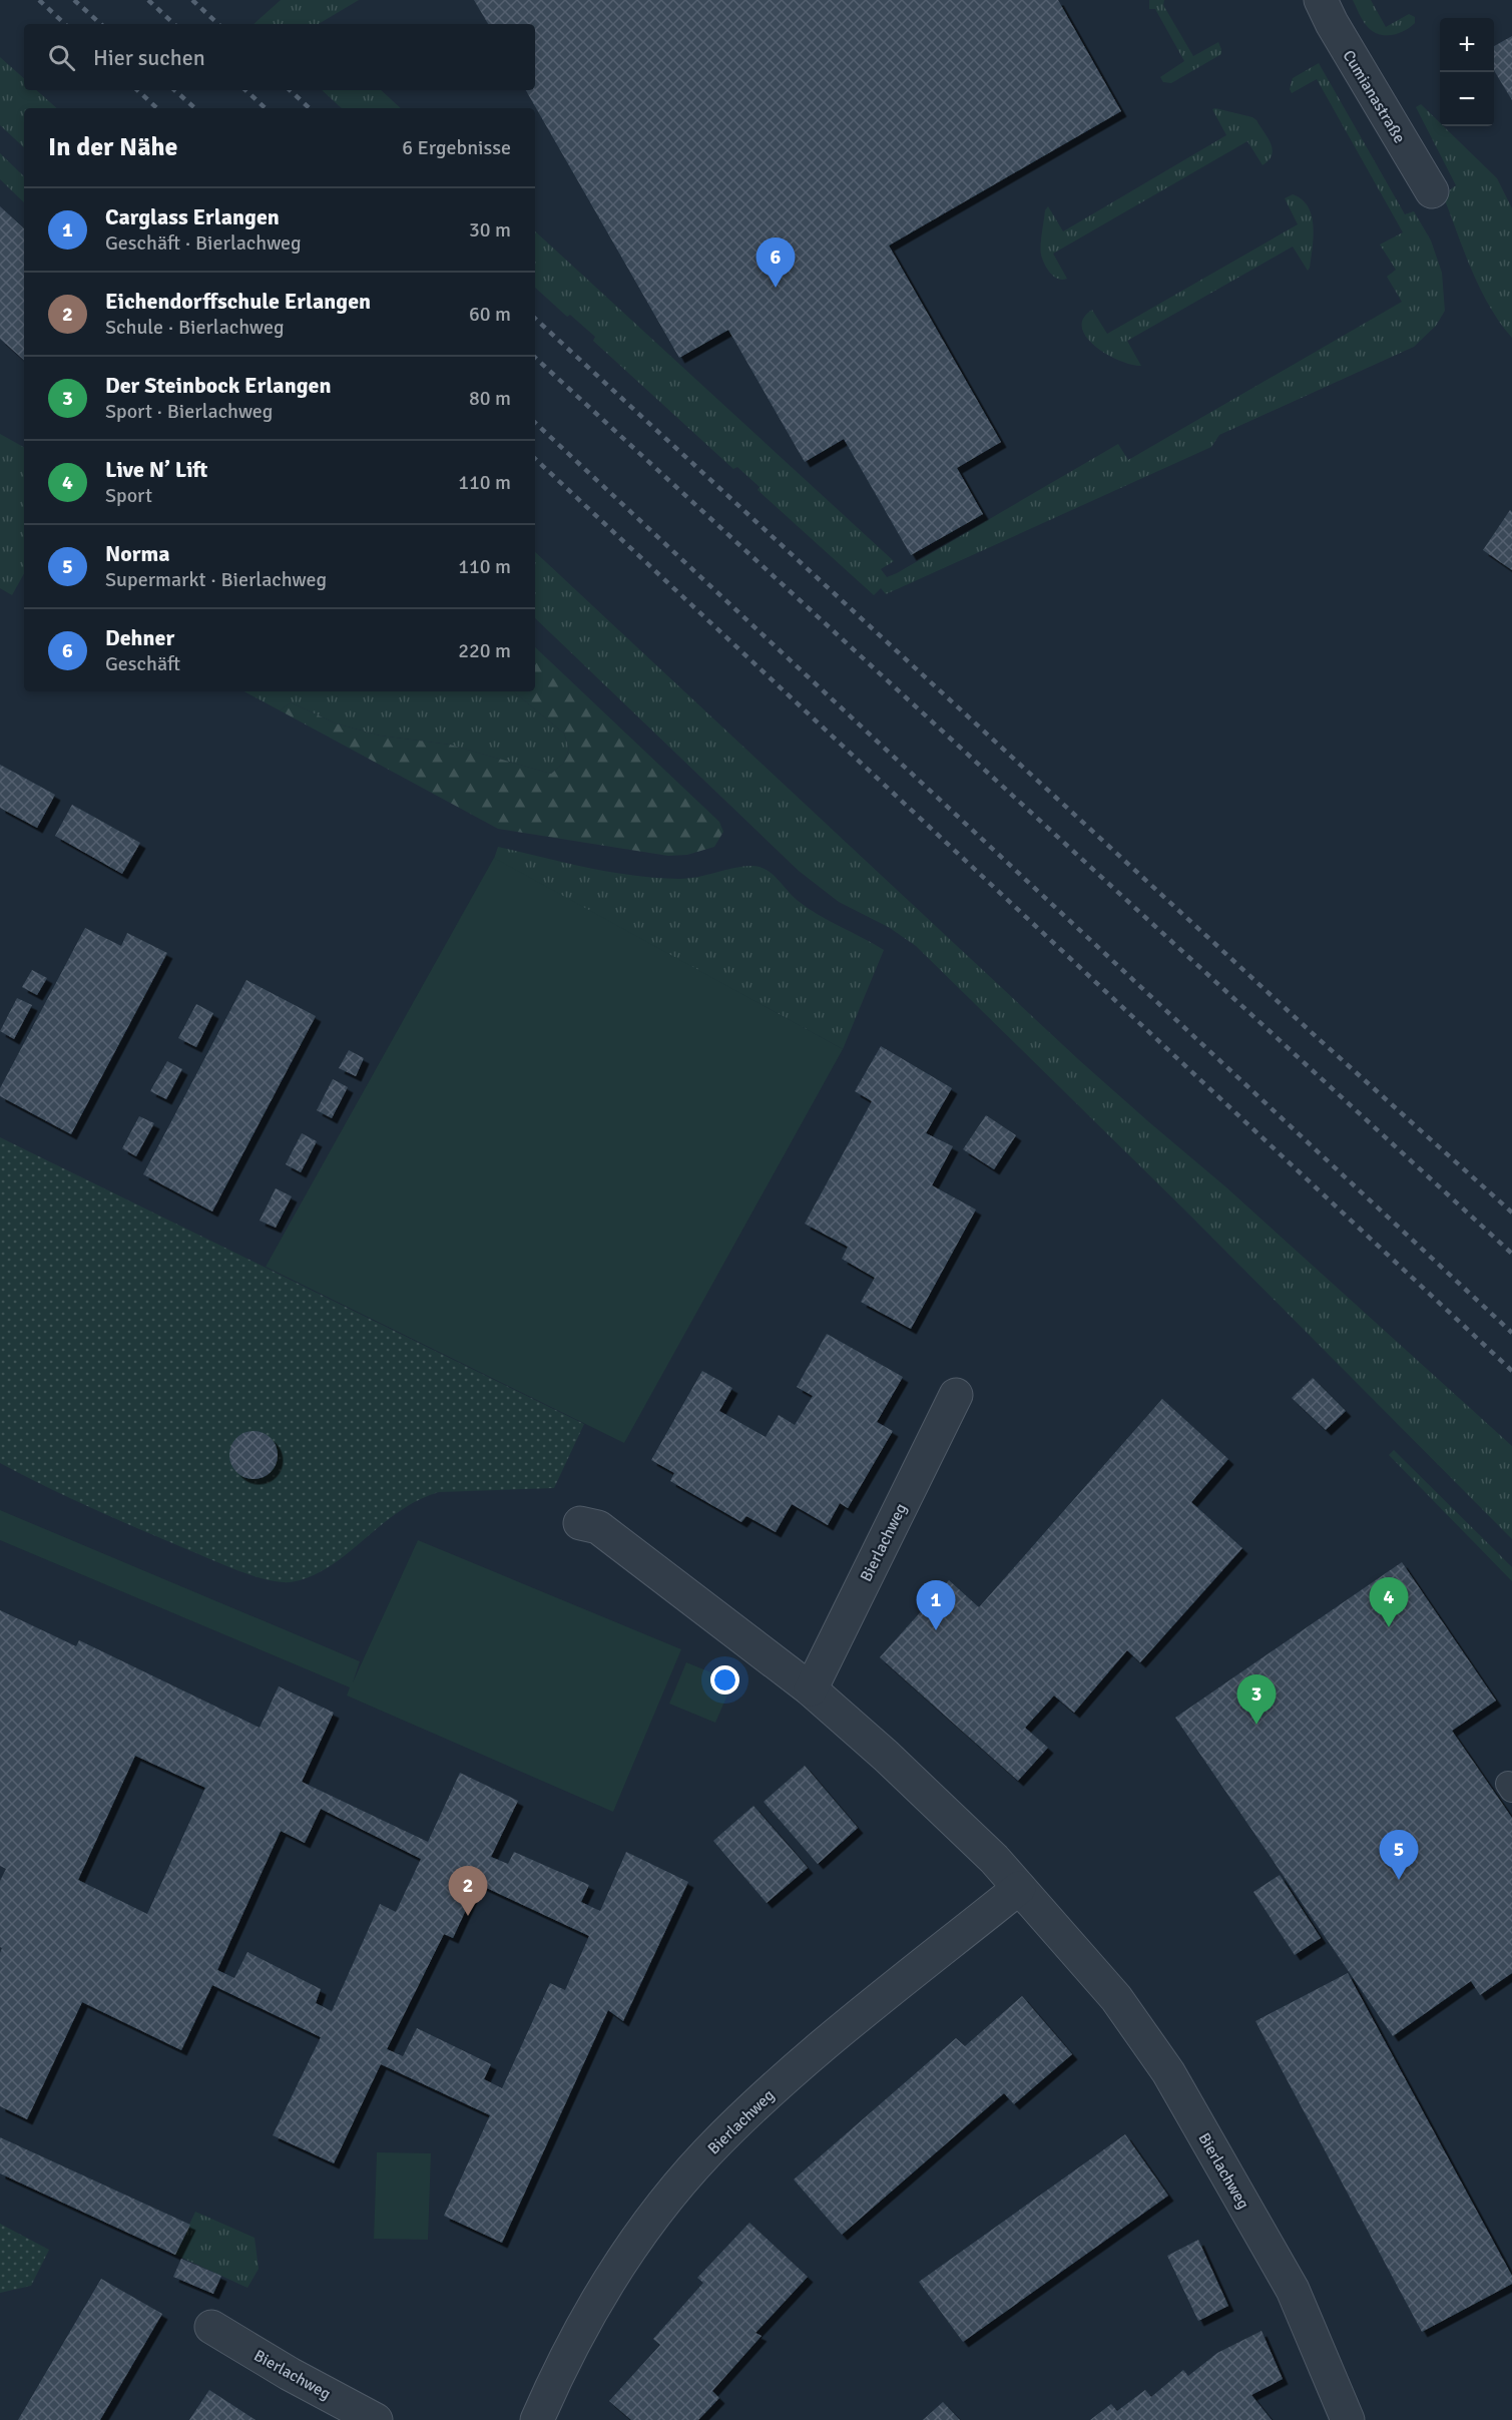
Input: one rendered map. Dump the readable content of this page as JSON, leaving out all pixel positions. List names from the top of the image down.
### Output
{
  "streets": {
    "street": ["Cumianastraße", "Bierlachweg"]
  },
  "page": {
    "map_buttons": ["+", "−"],
    "search": "Hier suchen",
    "heading": ["In der Nähe", "6 Ergebnisse"],
    "list": [
      {
        "mark": "1",
        "name": "Carglass Erlangen",
        "note": "Geschäft · Bierlachweg",
        "value": "30 m"
      },
      {
        "mark": "2",
        "name": "Eichendorffschule Erlangen",
        "note": "Schule · Bierlachweg",
        "value": "60 m"
      },
      {
        "mark": "3",
        "name": "Der Steinbock Erlangen",
        "note": "Sport · Bierlachweg",
        "value": "80 m"
      },
      {
        "mark": "4",
        "name": "Live N’ Lift",
        "note": "Sport",
        "value": "110 m"
      },
      {
        "mark": "5",
        "name": "Norma",
        "note": "Supermarkt · Bierlachweg",
        "value": "110 m"
      },
      {
        "mark": "6",
        "name": "Dehner",
        "note": "Geschäft",
        "value": "220 m"
      }
    ],
    "pins": [
      "6",
      "4",
      "1",
      "3",
      "5",
      "2"
    ]
  }
}
